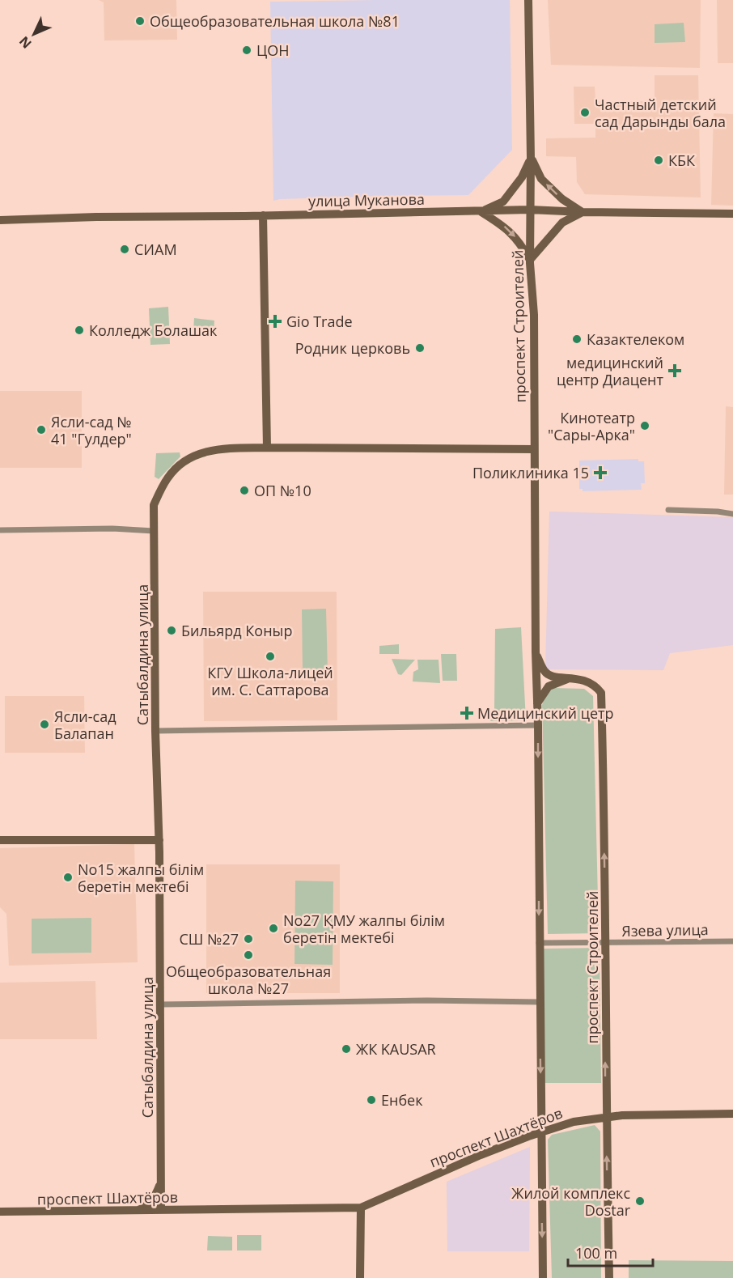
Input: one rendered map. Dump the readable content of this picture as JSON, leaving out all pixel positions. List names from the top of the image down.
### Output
{
  "streets": {
    "main road": [
      "улица Муканова",
      "проспект Строителей",
      "Сатыбалдина улица",
      "проспект Шахтёров"
    ],
    "street": ["Язева улица"]
  },
  "crossings": [
    ["улица Муканова", "проспект Строителей"],
    ["проспект Строителей", "Сатыбалдина улица"],
    ["проспект Строителей", "Язева улица"],
    ["проспект Строителей", "проспект Шахтёров"],
    ["Сатыбалдина улица", "проспект Шахтёров"]
  ],
  "places": {
    "other": [
      "Общеобразовательная школа №81",
      "ЦОН",
      "Частный детский сад Дарынды бала",
      "КБК",
      "СИАМ",
      "Колледж Болашак",
      "Казактелеком",
      "Родник церковь",
      "Кинотеатр \"Сары-Арка\"",
      "Ясли-сад № 41 \"Гулдер\"",
      "ОП №10",
      "Бильярд Коныр",
      "КГУ Школа-лицей им. С. Саттарова",
      "Ясли-сад Балапан",
      "No15 жалпы білім беретін мектебі",
      "No27 ҚМУ жалпы білім беретін мектебі",
      "СШ №27",
      "Общеобразовательная школа №27",
      "ЖК KAUSAR",
      "Енбек",
      "Жилой комплекс Dostar"
    ],
    "health": [
      "Gio Trade",
      "медицинский центр Диацент",
      "Поликлиника 15",
      "Медицинский цетр"
    ]
  },
  "scale_bar": "100 m",
  "north": "bottom left"
}
